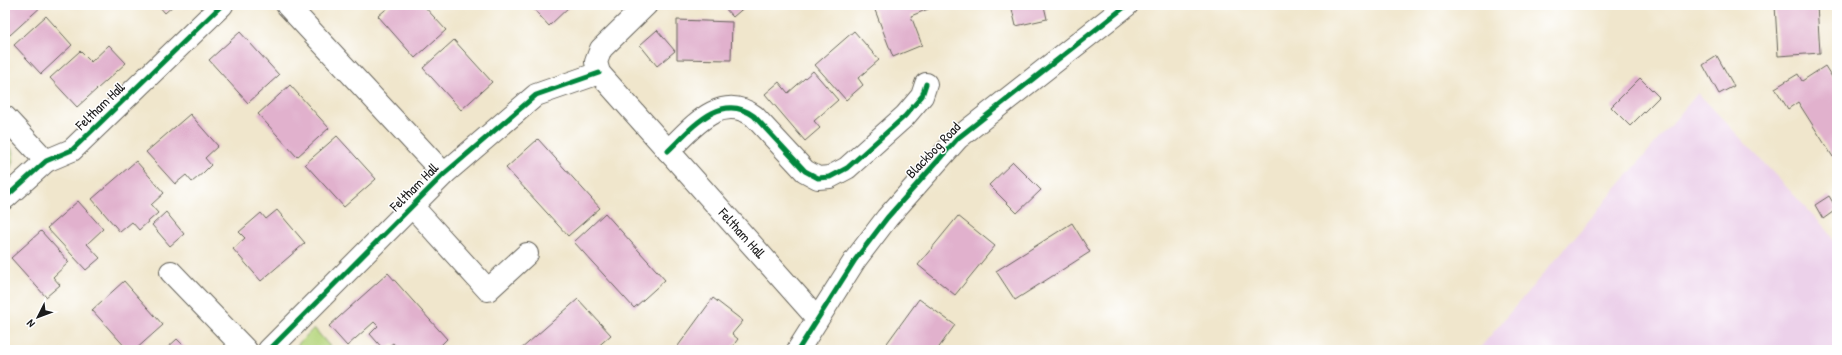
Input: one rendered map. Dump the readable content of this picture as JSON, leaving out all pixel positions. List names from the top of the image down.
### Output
{
  "streets": {
    "street": ["Feltham Hall", "Blackbog Road"]
  },
  "crossings": [
    ["Feltham Hall", "Blackbog Road"]
  ],
  "north": "bottom left"
}
